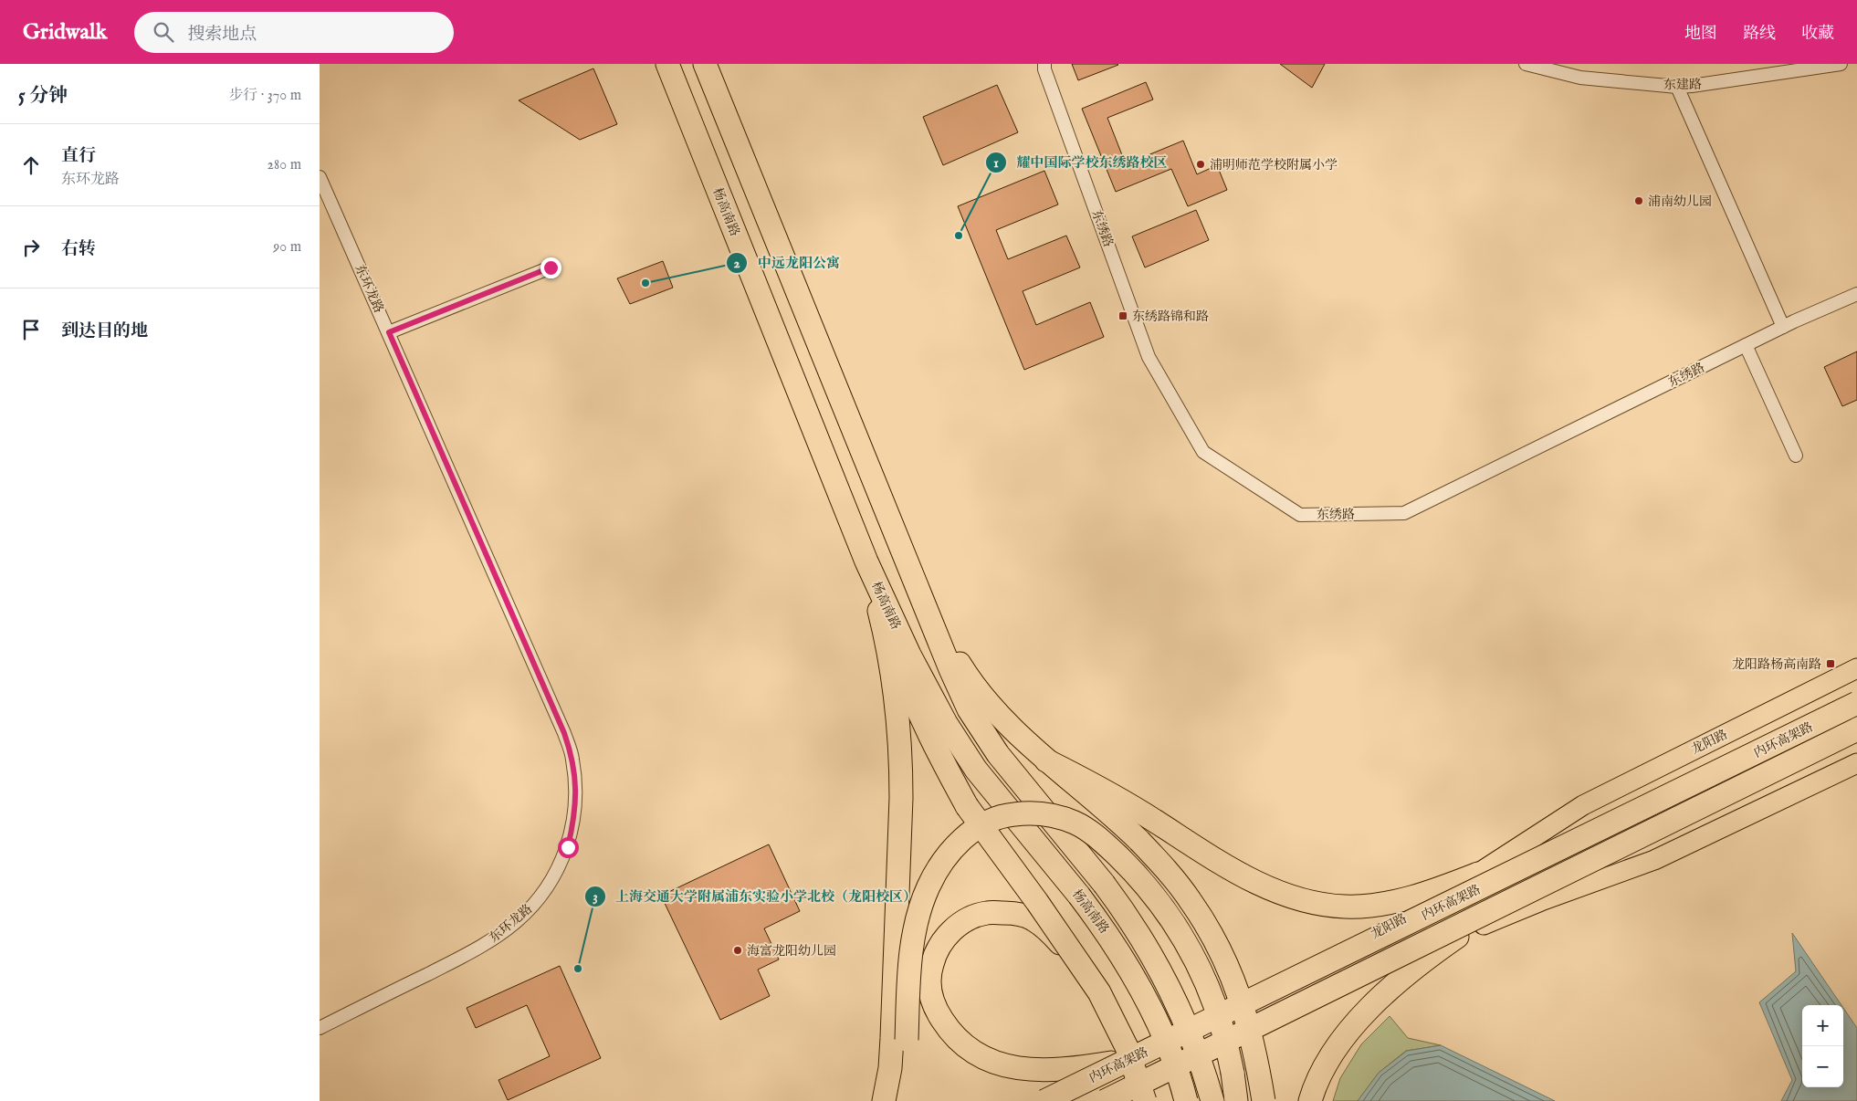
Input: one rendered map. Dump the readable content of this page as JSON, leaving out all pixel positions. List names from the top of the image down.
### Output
{
  "streets": {
    "highway": ["杨高南路", "内环高架路"],
    "main road": ["龙阳路"],
    "street": ["东建路", "东绣路", "东环龙路"]
  },
  "places": {
    "other": [
      "浦明师范学校附属小学",
      "浦南幼儿园",
      "耀中国际学校东绣路校区",
      "中远龙阳公寓",
      "海富龙阳幼儿园",
      "上海交通大学附属浦东实验小学北校（龙阳校区）"
    ],
    "transit": ["东绣路锦和路", "龙阳路杨高南路"]
  },
  "page": {
    "header": "Gridwalk",
    "search": "搜索地点",
    "nav": ["地图", "路线", "收藏"],
    "heading": ["5 分钟", "步行 · 370 m"],
    "list": [
      ["直行", "东环龙路", "280 m"],
      ["右转", "90 m"],
      "到达目的地"
    ],
    "map_buttons": ["+", "−"]
  }
}
